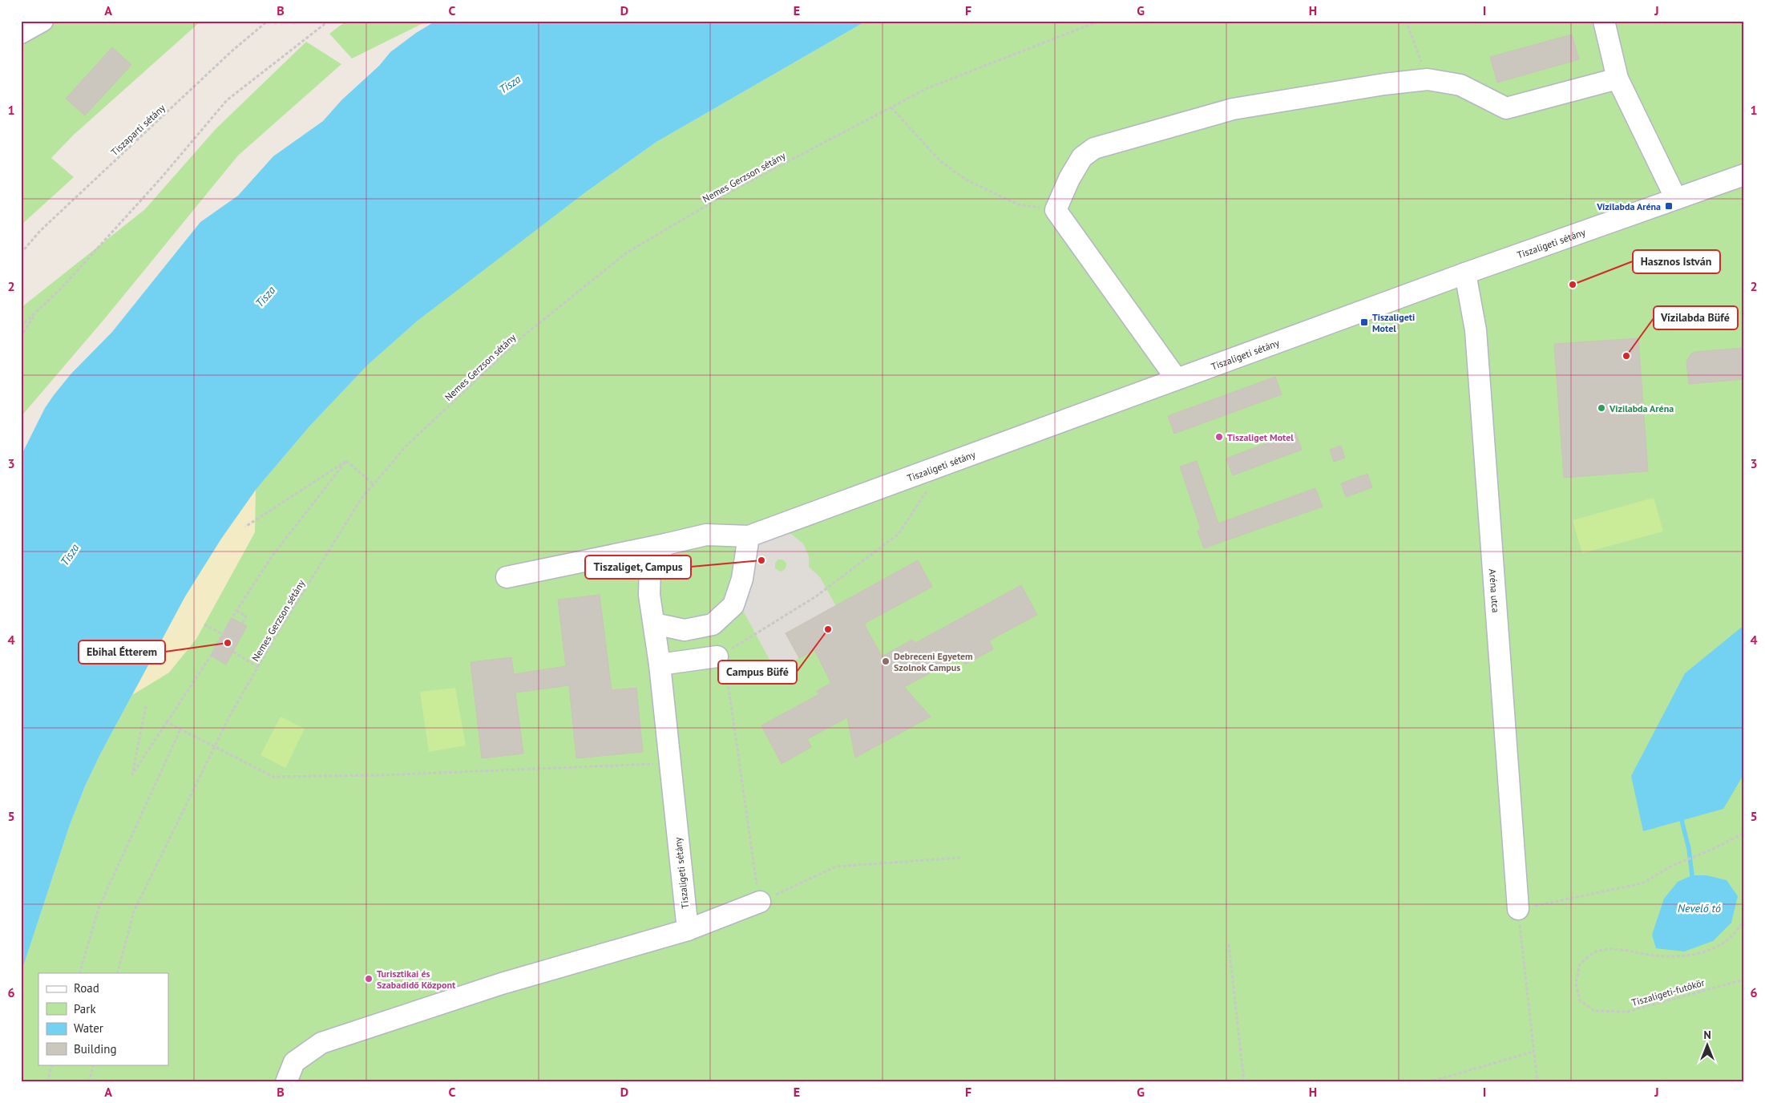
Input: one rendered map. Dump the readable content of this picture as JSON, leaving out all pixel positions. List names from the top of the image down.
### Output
{
  "streets": {
    "street": ["Tiszaligeti sétány", "Aréna utca"],
    "path": ["Tiszaparti sétány", "Nemes Gerzson sétány", "Tiszaligeti-futókör"]
  },
  "crossings": [
    ["Tiszaligeti sétány", "Aréna utca"]
  ],
  "water": ["Tisza", "Nevelő tó"],
  "places": {
    "transit": ["Vízilabda Aréna", "Tiszaligeti Motel"],
    "other": [
      "Hasznos István",
      "Vízilabda Büfé",
      "Vizilabda Aréna",
      "Tiszaliget Motel",
      "Tiszaliget, Campus",
      "Campus Büfé",
      "Ebihal Étterem",
      "Debreceni Egyetem Szolnok Campus",
      "Turisztikai és Szabadidő Központ"
    ]
  },
  "legend": [
    "Road",
    "Park",
    "Water",
    "Building"
  ],
  "north": "top",
  "grid": {
    "columns": [
      "A",
      "B",
      "C",
      "D",
      "E",
      "F",
      "G",
      "H",
      "I",
      "J"
    ],
    "rows": [
      "1",
      "2",
      "3",
      "4",
      "5",
      "6"
    ]
  }
}
